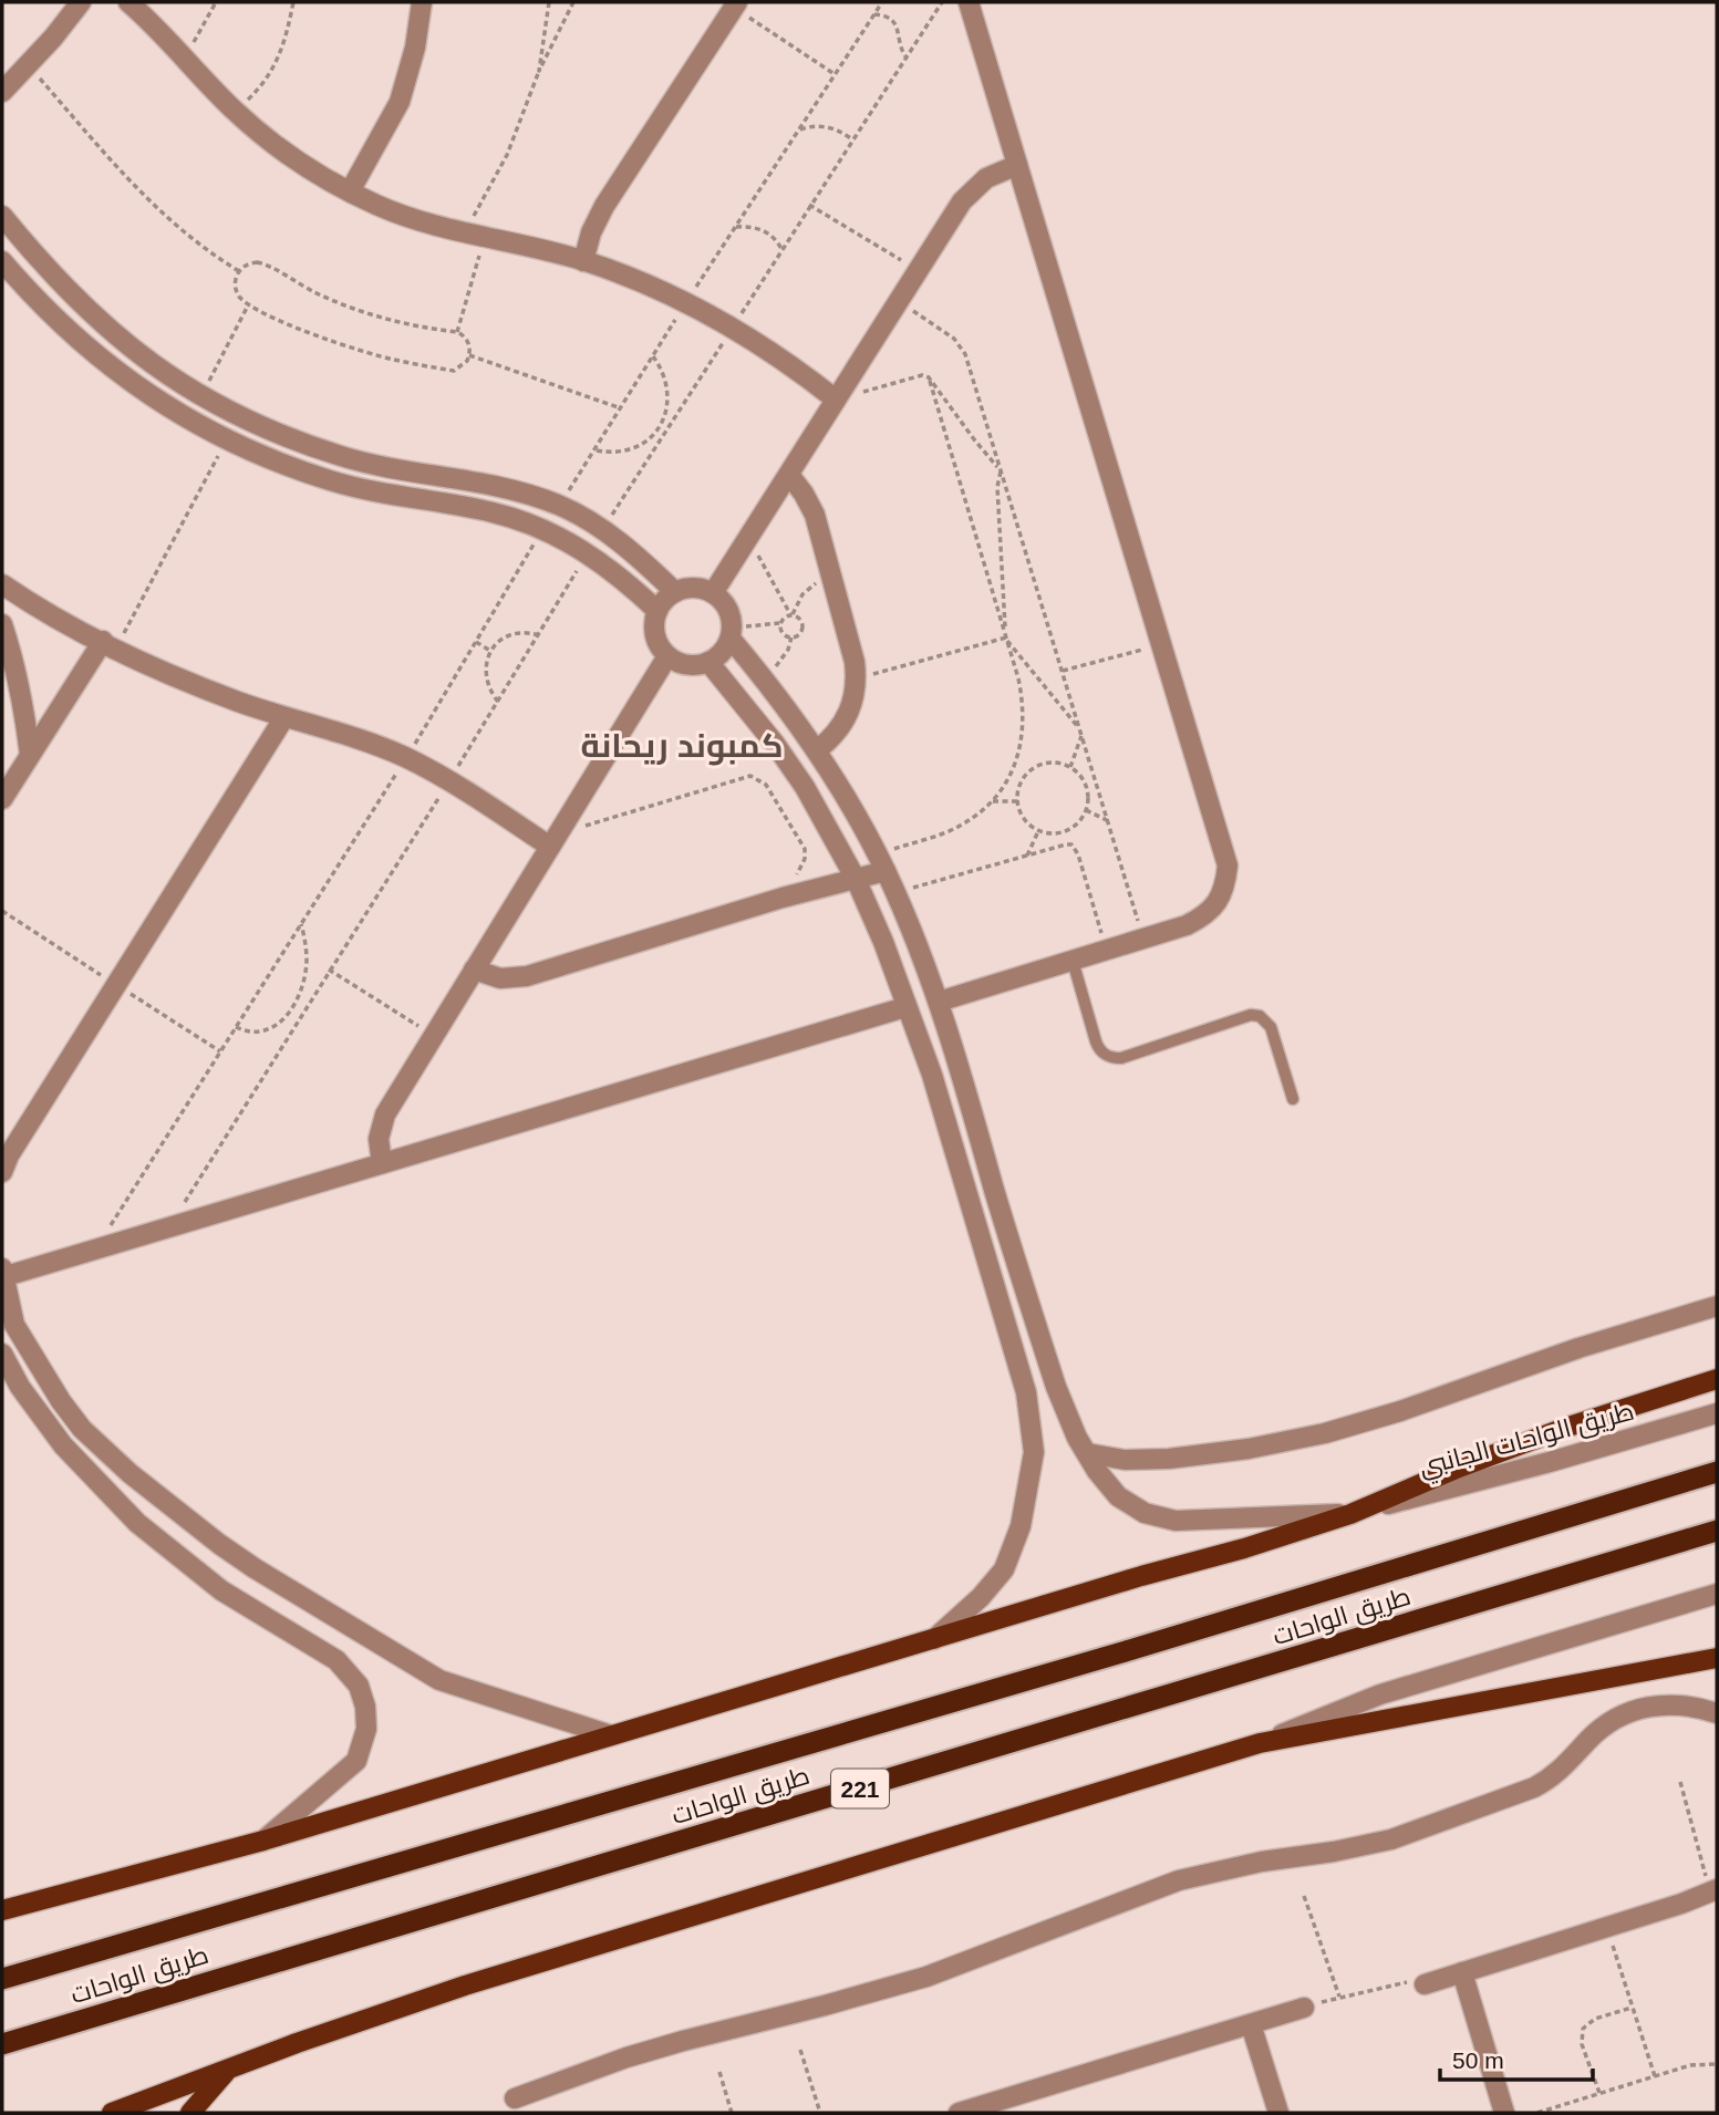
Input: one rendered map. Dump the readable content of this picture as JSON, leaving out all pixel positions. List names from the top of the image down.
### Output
{
  "streets": {
    "highway": ["طريق الواحات", "221"],
    "street": ["طريق الواحات الجانبي"]
  },
  "districts": ["كمبوند ريحانة"],
  "scale_bar": "50 m"
}
